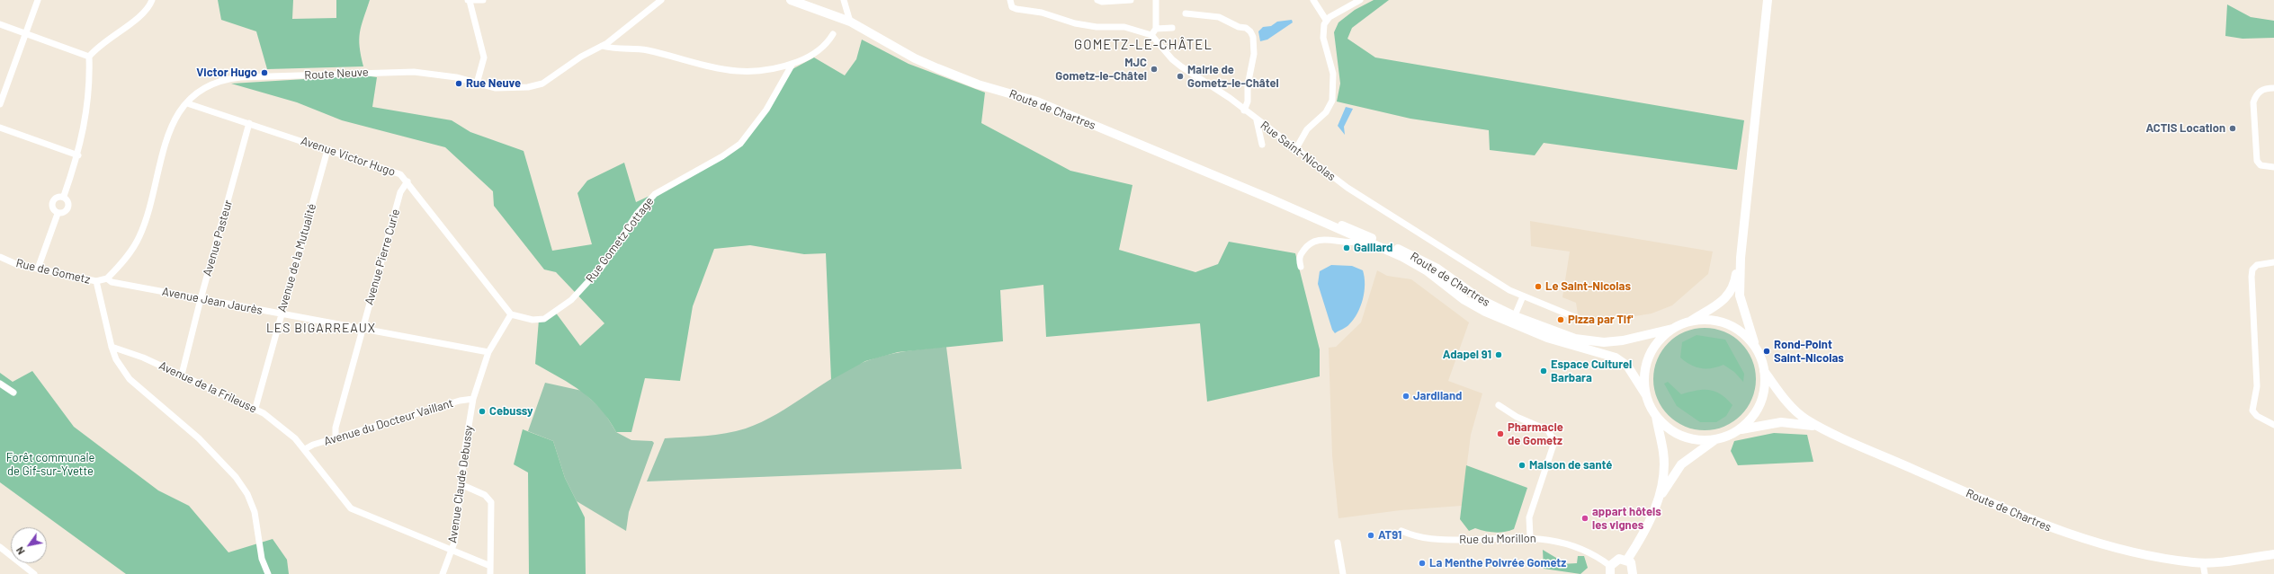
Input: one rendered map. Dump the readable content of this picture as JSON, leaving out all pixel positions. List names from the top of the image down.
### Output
{
  "streets": {
    "main road": ["Route de Chartres"],
    "street": [
      "Route Neuve",
      "Rue Saint-Nicolas",
      "Avenue Victor Hugo",
      "Avenue Pasteur",
      "Rue Gometz Cottage",
      "Avenue Pierre Curie",
      "Avenue de la Mutualité",
      "Rue de Gometz",
      "Avenue Jean Jaurès",
      "Avenue de la Frileuse",
      "Avenue du Docteur Vaillant",
      "Avenue Claude Debussy",
      "Rue du Morillon"
    ]
  },
  "crossings": [
    ["Route Neuve", "Avenue Victor Hugo"],
    ["Route Neuve", "Rue de Gometz"],
    ["Route Neuve", "Avenue Jean Jaurès"],
    ["Avenue Victor Hugo", "Avenue Pasteur"],
    ["Avenue Victor Hugo", "Rue Gometz Cottage"],
    ["Avenue Victor Hugo", "Avenue Pierre Curie"],
    ["Avenue Victor Hugo", "Avenue de la Mutualité"],
    ["Avenue Victor Hugo", "Avenue Claude Debussy"],
    ["Avenue Pasteur", "Avenue Jean Jaurès"],
    ["Avenue Pasteur", "Avenue de la Frileuse"],
    ["Rue Gometz Cottage", "Avenue Claude Debussy"],
    ["Avenue Pierre Curie", "Avenue Jean Jaurès"],
    ["Avenue Pierre Curie", "Avenue du Docteur Vaillant"],
    ["Avenue de la Mutualité", "Avenue Jean Jaurès"],
    ["Avenue de la Mutualité", "Avenue de la Frileuse"],
    ["Rue de Gometz", "Avenue Jean Jaurès"],
    ["Avenue Jean Jaurès", "Avenue Claude Debussy"],
    ["Avenue de la Frileuse", "Avenue du Docteur Vaillant"],
    ["Avenue de la Frileuse", "Avenue Claude Debussy"],
    ["Avenue du Docteur Vaillant", "Avenue Claude Debussy"]
  ],
  "districts": ["GOMETZ-LE-CHÂTEL", "LES BIGARREAUX"],
  "parks": ["Forêt communale de Gif-sur-Yvette"],
  "places": [
    "MJC Gometz-le-Châtel",
    "Victor Hugo",
    "Mairie de Gometz-le-Châtel",
    "Rue Neuve",
    "ACTIS Location",
    "Gaillard",
    "Le Saint-Nicolas",
    "Pizza par Tif'",
    "Rond-Point Saint-Nicolas",
    "Adapei 91",
    "Espace Culturel Barbara",
    "Jardiland",
    "Cebussy",
    "Pharmacie de Gometz",
    "Maison de santé",
    "appart hôtels les vignes",
    "AT91",
    "La Menthe Poivrée Gometz"
  ],
  "north": "bottom left"
}
